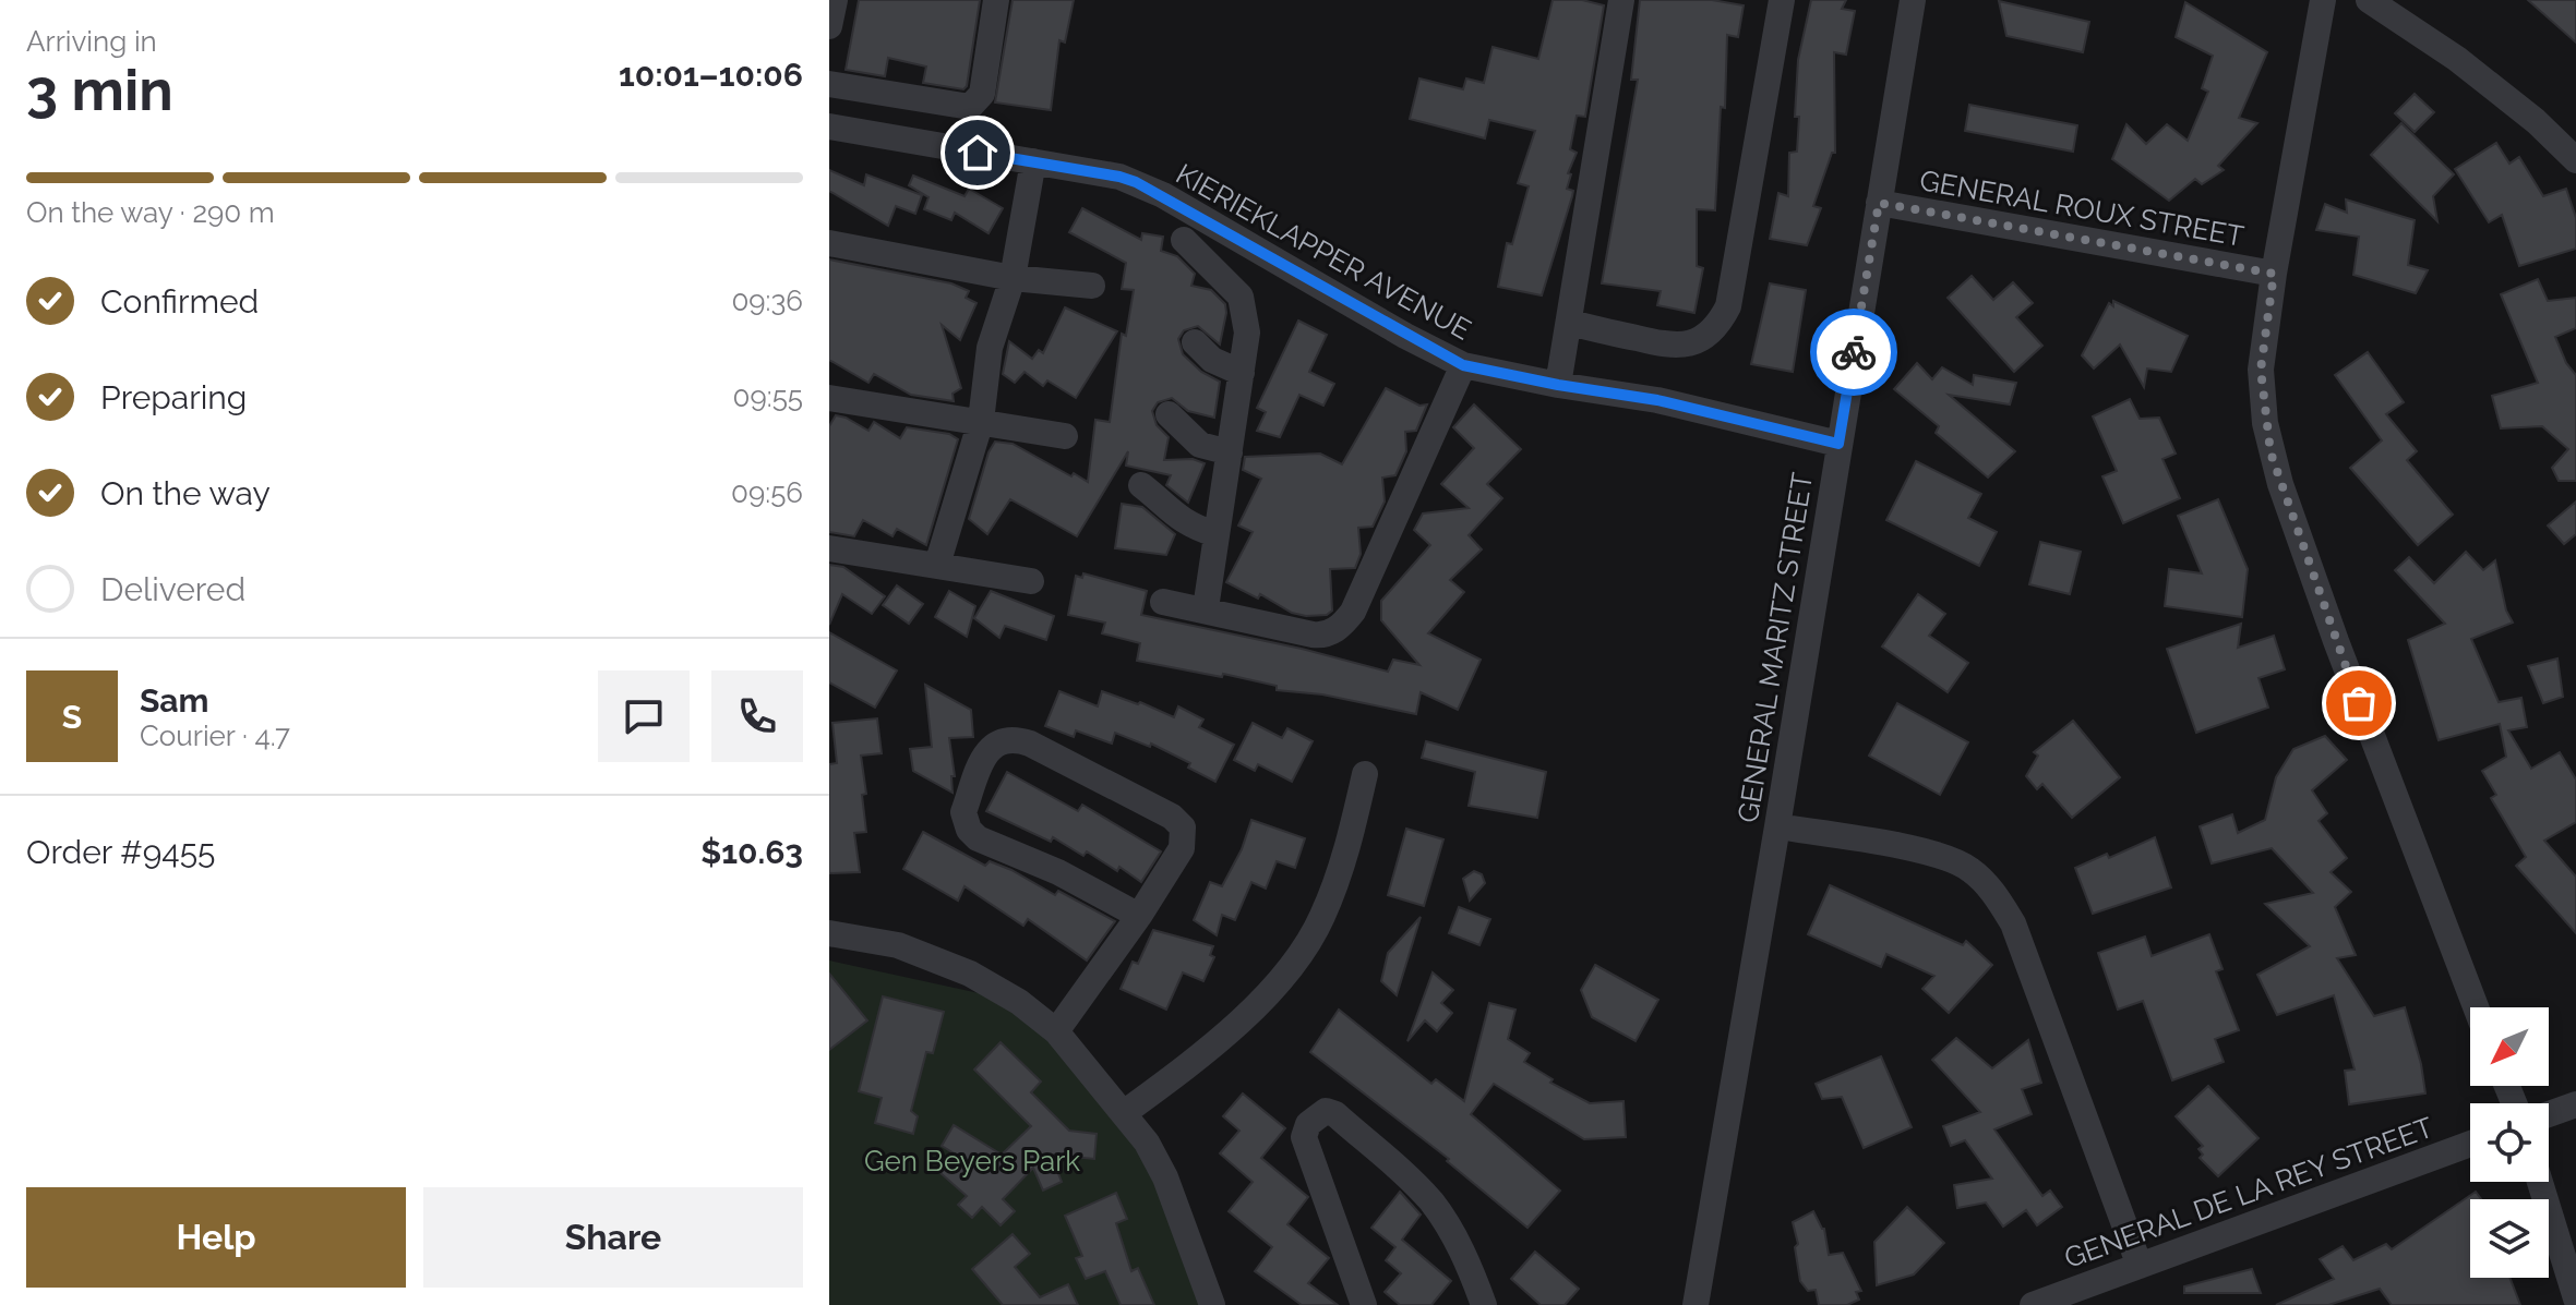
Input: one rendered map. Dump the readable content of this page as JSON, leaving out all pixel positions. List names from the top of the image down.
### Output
{
  "streets": {
    "street": [
      "GENERAL ROUX STREET",
      "KIERIEKLAPPER AVENUE",
      "GENERAL MARITZ STREET",
      "GENERAL DE LA REY STREET"
    ]
  },
  "crossings": [
    ["GENERAL ROUX STREET", "GENERAL MARITZ STREET"],
    ["KIERIEKLAPPER AVENUE", "GENERAL MARITZ STREET"]
  ],
  "parks": ["Gen Beyers Park"],
  "north": "bottom left",
  "page": {
    "heading": ["3 min", "Arriving in", "10:01–10:06"],
    "panel": [
      "Sam",
      "Courier · 4.7",
      "Order #9455",
      "$10.63"
    ],
    "bar": "On the way · 290 m",
    "list": [
      ["Confirmed", "09:36"],
      ["Preparing", "09:55"],
      ["On the way", "09:56"],
      "Delivered"
    ],
    "round": "S",
    "buttons": ["Help", "Share"]
  }
}
